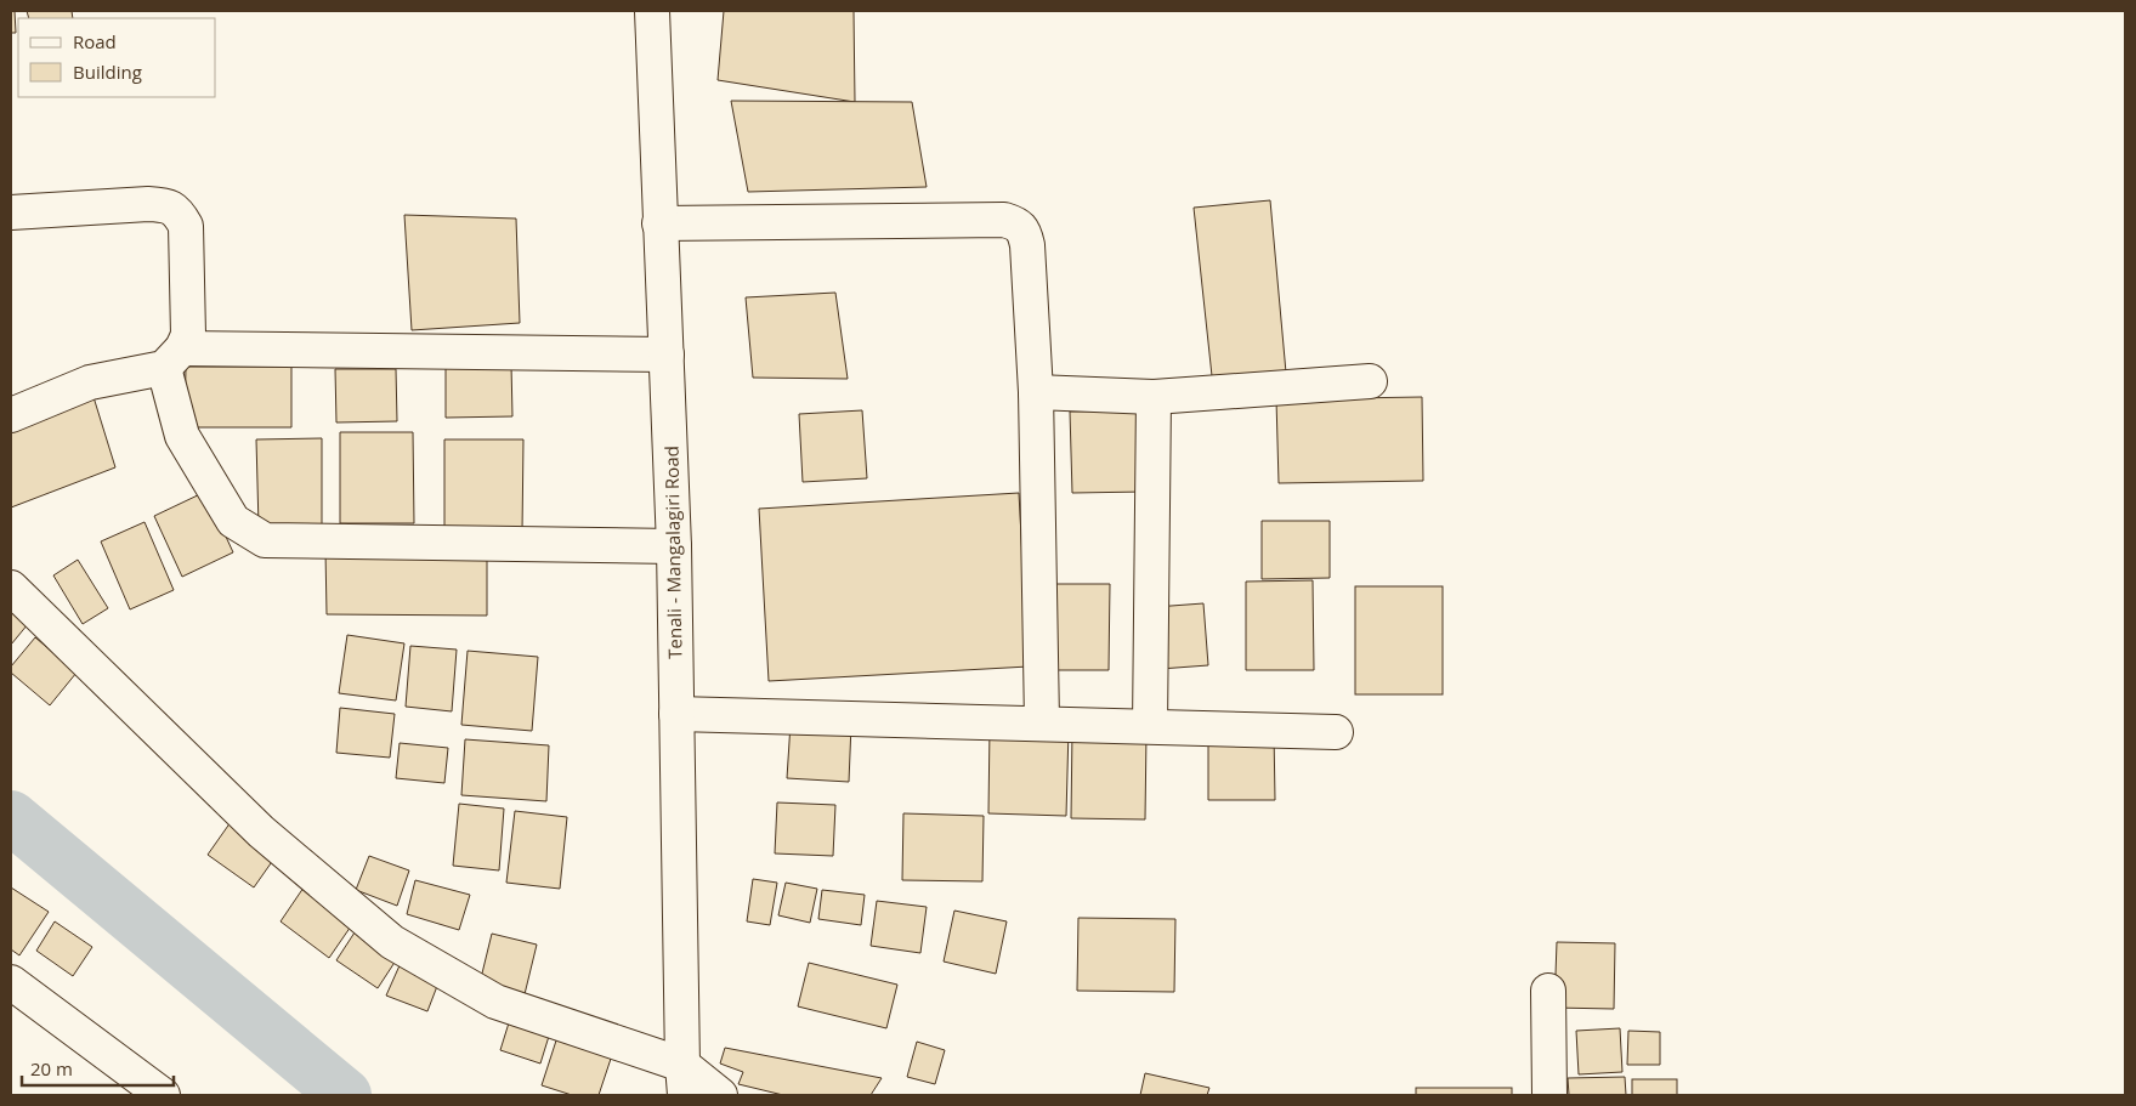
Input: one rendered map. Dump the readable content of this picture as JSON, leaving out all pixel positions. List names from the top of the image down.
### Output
{
  "streets": {
    "street": ["Tenali - Mangalagiri Road"]
  },
  "legend": ["Road", "Building"],
  "scale_bar": "20 m"
}
